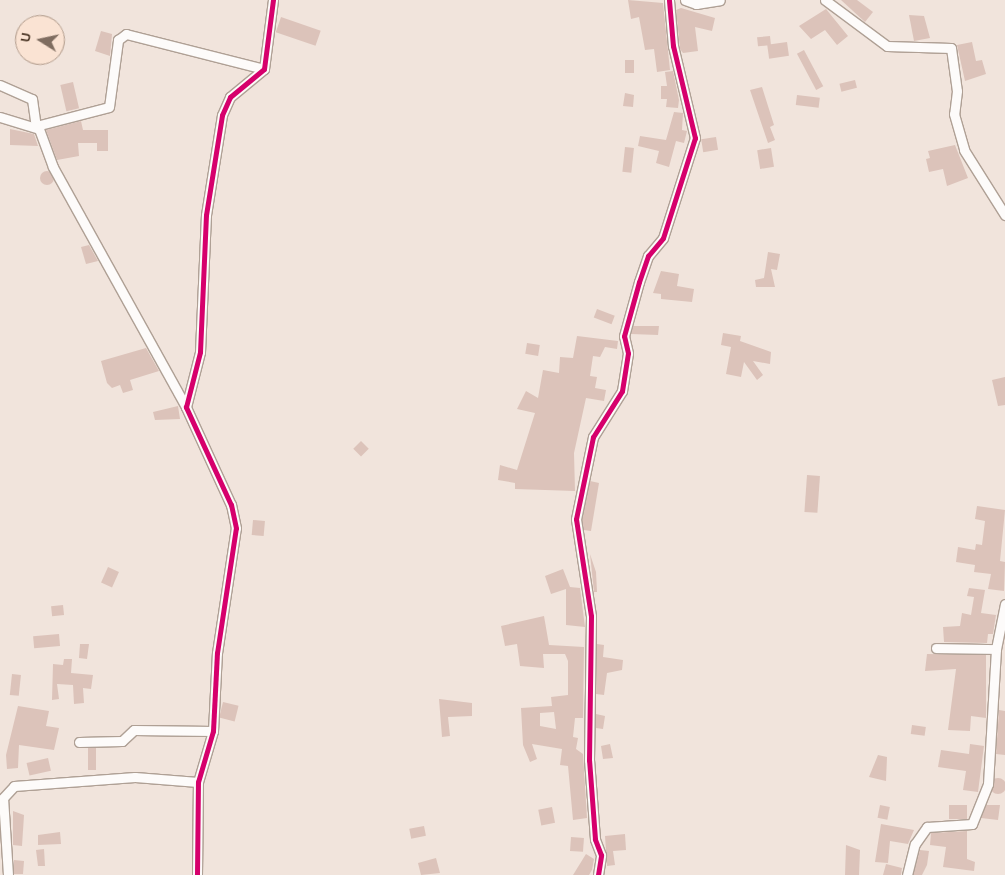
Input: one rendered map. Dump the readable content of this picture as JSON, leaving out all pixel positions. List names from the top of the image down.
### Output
{
  "north": "left"
}
